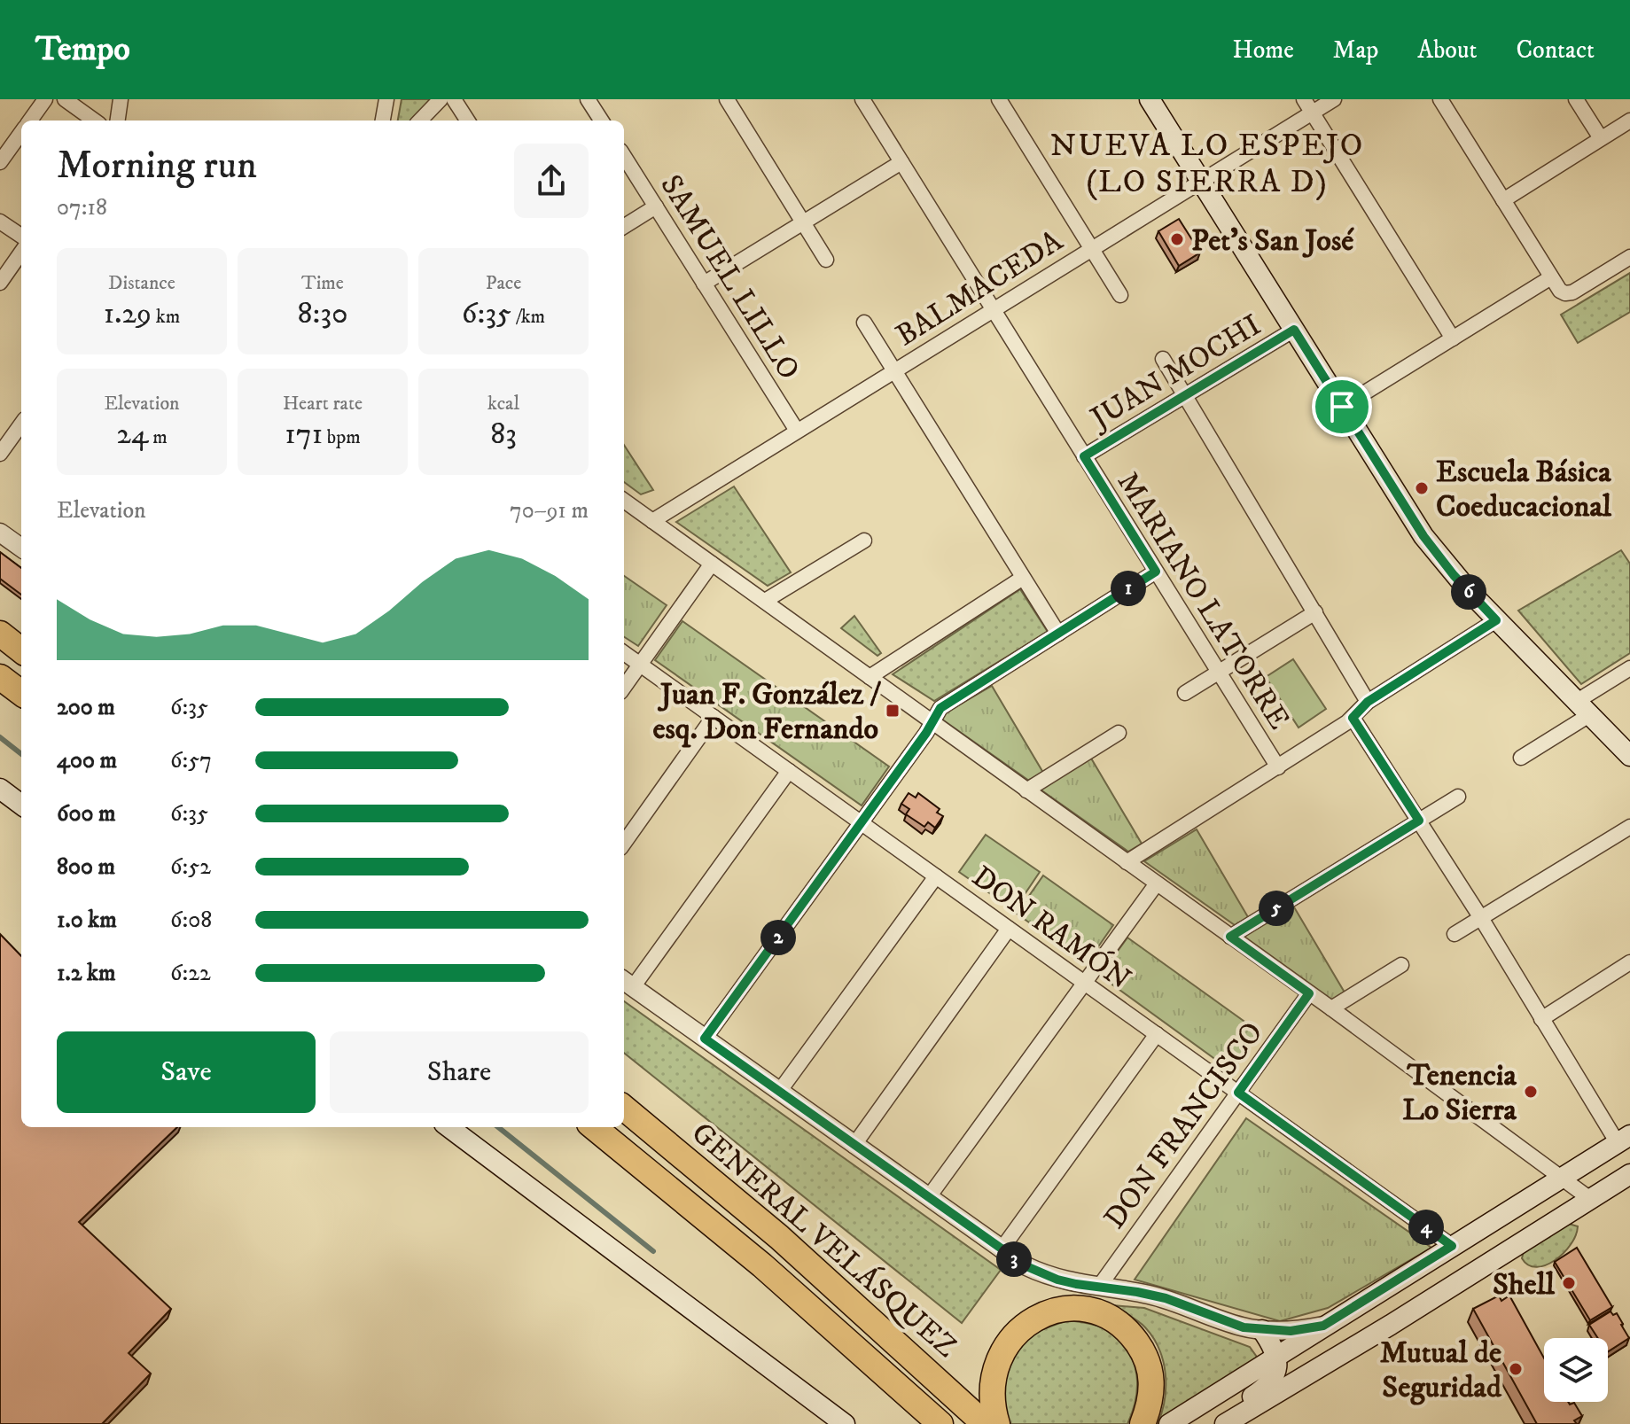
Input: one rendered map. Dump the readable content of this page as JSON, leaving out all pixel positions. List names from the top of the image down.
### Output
{
  "streets": {
    "highway": ["GENERAL VELÁSQUEZ"],
    "street": [
      "SAMUEL LILLO",
      "BALMACEDA",
      "JUAN MOCHI",
      "MARIANO LATORRE",
      "DON RAMÓN",
      "DON FRANCISCO"
    ]
  },
  "crossings": [
    ["SAMUEL LILLO", "BALMACEDA"],
    ["BALMACEDA", "MARIANO LATORRE"],
    ["JUAN MOCHI", "MARIANO LATORRE"],
    ["DON RAMÓN", "DON FRANCISCO"]
  ],
  "districts": ["NUEVA LO ESPEJO (LO SIERRA D)"],
  "places": {
    "other": [
      "Pet's San José",
      "Escuela Básica Coeducacional",
      "Tenencia Lo Sierra",
      "Shell",
      "Mutual de Seguridad"
    ],
    "transit": ["Juan F. González / esq. Don Fernando"]
  },
  "page": {
    "header": "Tempo",
    "nav": [
      "Home",
      "Map",
      "About",
      "Contact"
    ],
    "heading": ["Morning run", "07:18"],
    "stats": [
      ["Distance", "1.29 km"],
      ["Time", "8:30"],
      ["Pace", "6:35 /km"],
      ["Elevation", "24 m"],
      ["Heart rate", "171 bpm"],
      ["kcal", "83"]
    ],
    "chart": ["Elevation", "70–91 m"],
    "pins": [
      "1",
      "6",
      "5",
      "2",
      "4",
      "3"
    ],
    "list": [
      {
        "name": "200 m",
        "note": "6:35"
      },
      {
        "name": "400 m",
        "note": "6:57"
      },
      {
        "name": "600 m",
        "note": "6:35"
      },
      {
        "name": "800 m",
        "note": "6:52"
      },
      {
        "name": "1.0 km",
        "note": "6:08"
      },
      {
        "name": "1.2 km",
        "note": "6:22"
      }
    ],
    "buttons": ["Save", "Share"]
  }
}
